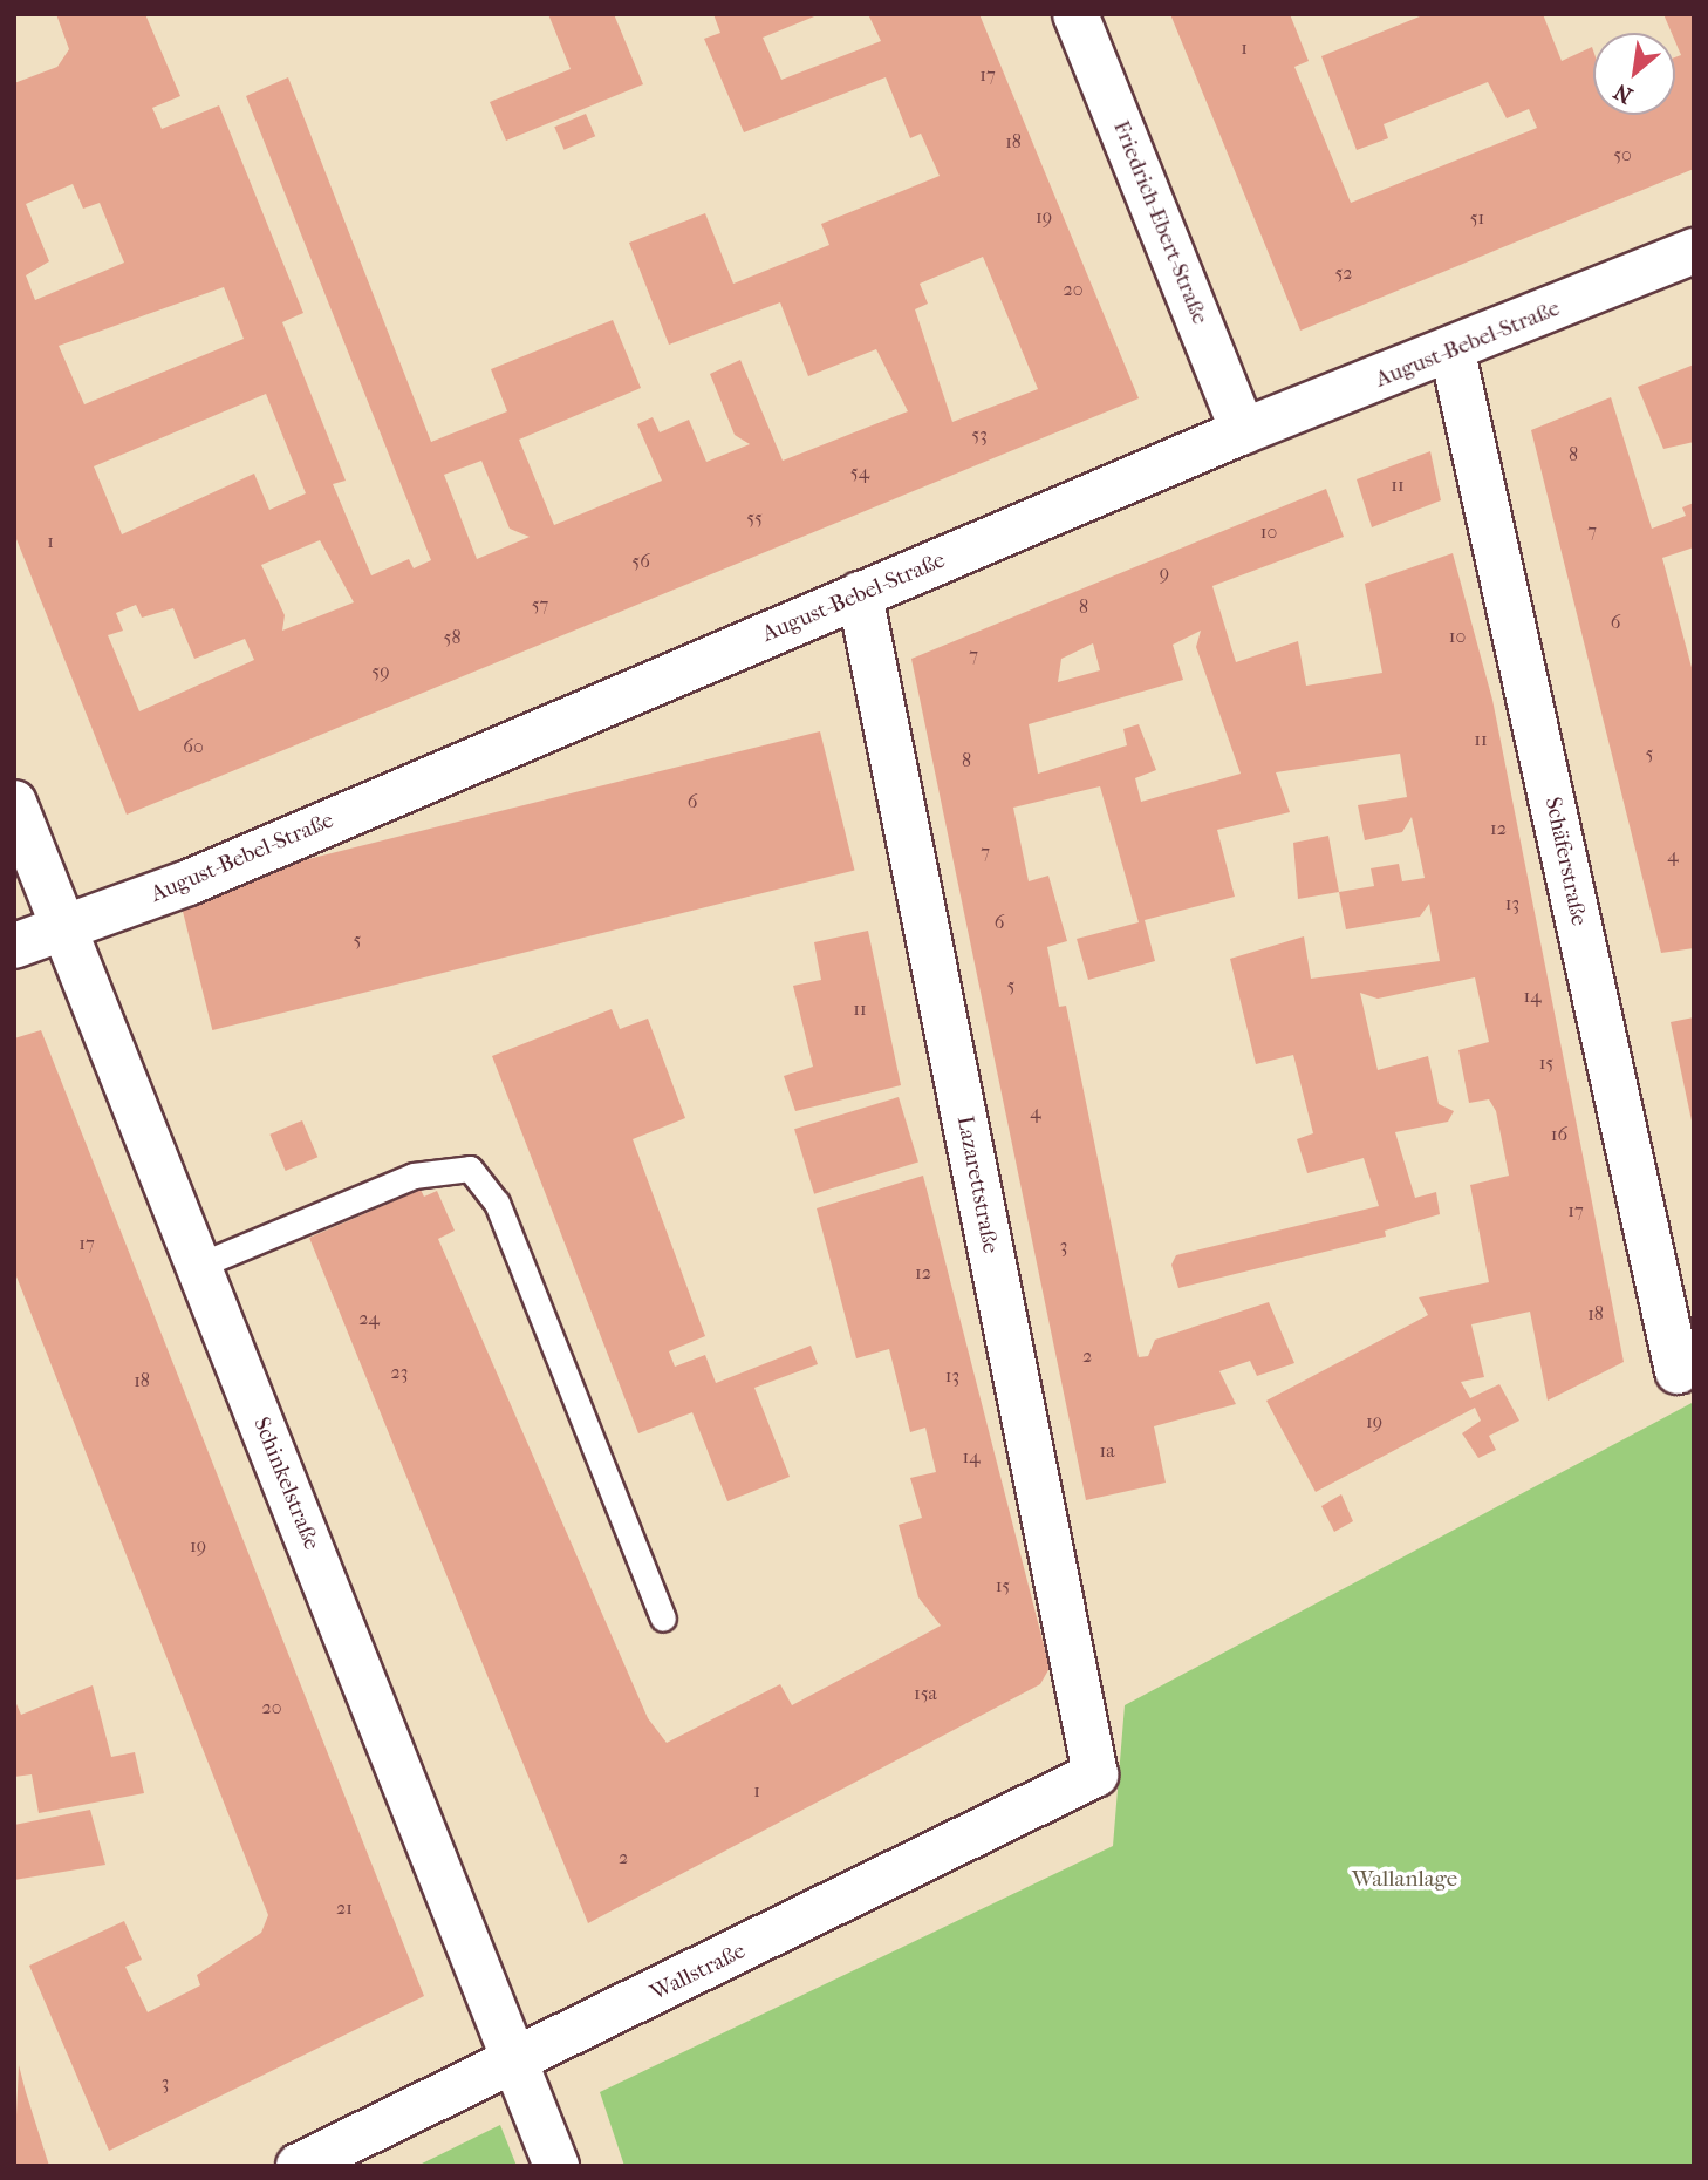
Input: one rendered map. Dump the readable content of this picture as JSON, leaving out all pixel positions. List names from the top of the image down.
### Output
{
  "streets": {
    "street": [
      "Friedrich-Ebert-Straße",
      "August-Bebel-Straße",
      "Schäferstraße",
      "Lazarettstraße",
      "Schinkelstraße",
      "Wallstraße"
    ]
  },
  "crossings": [
    ["Friedrich-Ebert-Straße", "August-Bebel-Straße"],
    ["August-Bebel-Straße", "Schäferstraße"],
    ["August-Bebel-Straße", "Lazarettstraße"],
    ["August-Bebel-Straße", "Schinkelstraße"],
    ["Lazarettstraße", "Wallstraße"],
    ["Schinkelstraße", "Wallstraße"]
  ],
  "parks": ["Wallanlage"],
  "house_numbers": [
    "1",
    "17",
    "18",
    "50",
    "19",
    "51",
    "52",
    "20",
    "53",
    "8",
    "54",
    "11",
    "55",
    "7",
    "10",
    "1",
    "56",
    "9",
    "57",
    "8",
    "6",
    "10",
    "58",
    "7",
    "59",
    "11",
    "60",
    "5",
    "8",
    "6",
    "12",
    "7",
    "4",
    "13",
    "6",
    "5",
    "5",
    "14",
    "11",
    "15",
    "4",
    "16",
    "17",
    "17",
    "3",
    "12",
    "18",
    "24",
    "2",
    "23",
    "13",
    "18",
    "19",
    "1a",
    "14",
    "19",
    "15",
    "15a",
    "20",
    "1",
    "2",
    "21",
    "3"
  ],
  "north": "bottom left"
}
